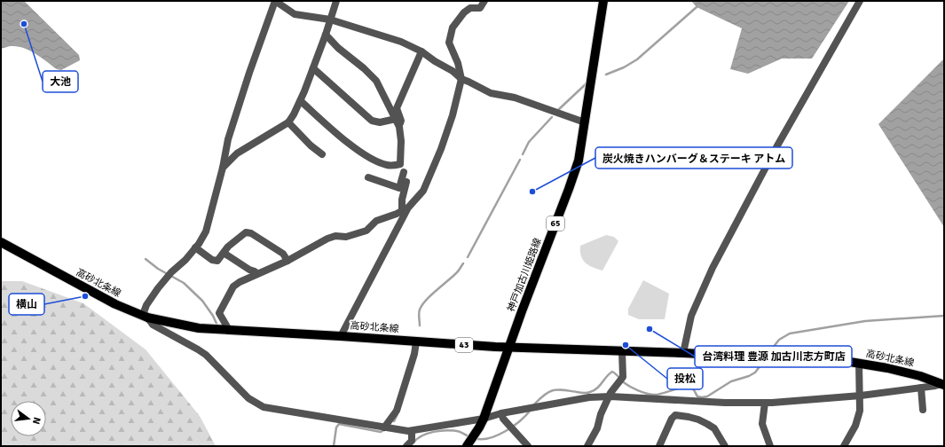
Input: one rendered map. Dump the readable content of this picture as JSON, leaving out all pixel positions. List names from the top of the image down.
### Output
{
  "streets": {
    "main road": [
      "65",
      "神戸加古川姫路線",
      "高砂北条線",
      "43"
    ]
  },
  "crossings": [
    ["神戸加古川姫路線", "高砂北条線"]
  ],
  "places": [
    "大池",
    "炭火焼きハンバーグ＆ステーキ アトム",
    "横山",
    "台湾料理 豊源 加古川志方町店",
    "投松"
  ],
  "north": "right"
}
